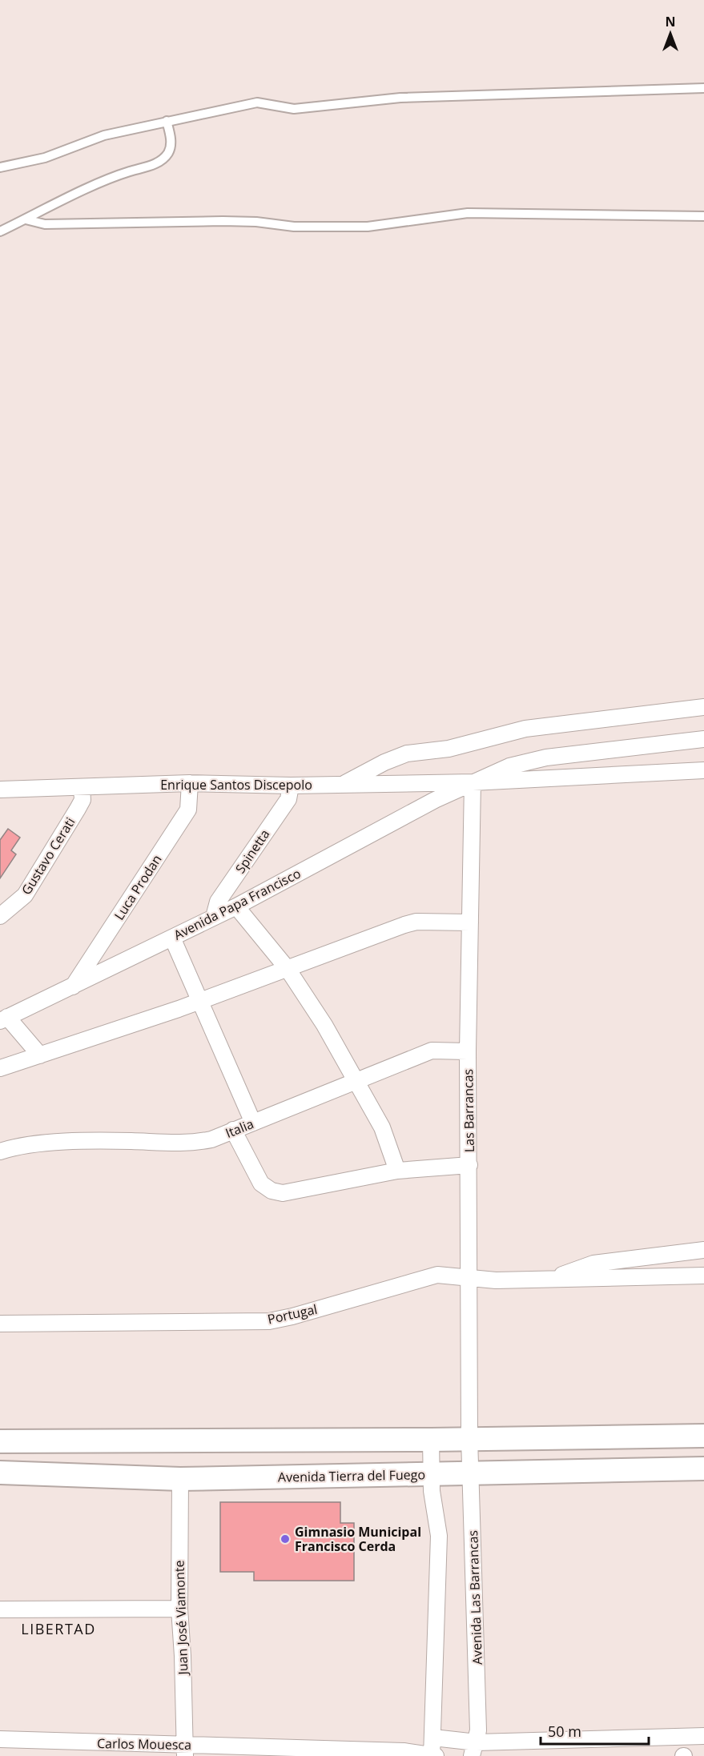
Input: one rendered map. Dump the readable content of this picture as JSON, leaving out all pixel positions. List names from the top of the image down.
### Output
{
  "streets": {
    "street": [
      "Enrique Santos Discepolo",
      "Spinetta",
      "Gustavo Cerati",
      "Luca Prodan",
      "Avenida Papa Francisco",
      "Las Barrancas",
      "Italia",
      "Portugal",
      "Avenida Tierra del Fuego",
      "Avenida Las Barrancas",
      "Juan José Viamonte",
      "Carlos Mouesca"
    ]
  },
  "crossings": [
    ["Enrique Santos Discepolo", "Spinetta"],
    ["Enrique Santos Discepolo", "Gustavo Cerati"],
    ["Enrique Santos Discepolo", "Luca Prodan"],
    ["Enrique Santos Discepolo", "Avenida Papa Francisco"],
    ["Enrique Santos Discepolo", "Las Barrancas"],
    ["Spinetta", "Avenida Papa Francisco"],
    ["Luca Prodan", "Avenida Papa Francisco"],
    ["Avenida Papa Francisco", "Las Barrancas"],
    ["Las Barrancas", "Italia"],
    ["Las Barrancas", "Portugal"],
    ["Las Barrancas", "Avenida Las Barrancas"],
    ["Avenida Tierra del Fuego", "Avenida Las Barrancas"],
    ["Avenida Tierra del Fuego", "Juan José Viamonte"],
    ["Juan José Viamonte", "Carlos Mouesca"]
  ],
  "districts": ["LIBERTAD"],
  "places": ["Gimnasio Municipal Francisco Cerda"],
  "scale_bar": "50 m",
  "north": "top"
}
